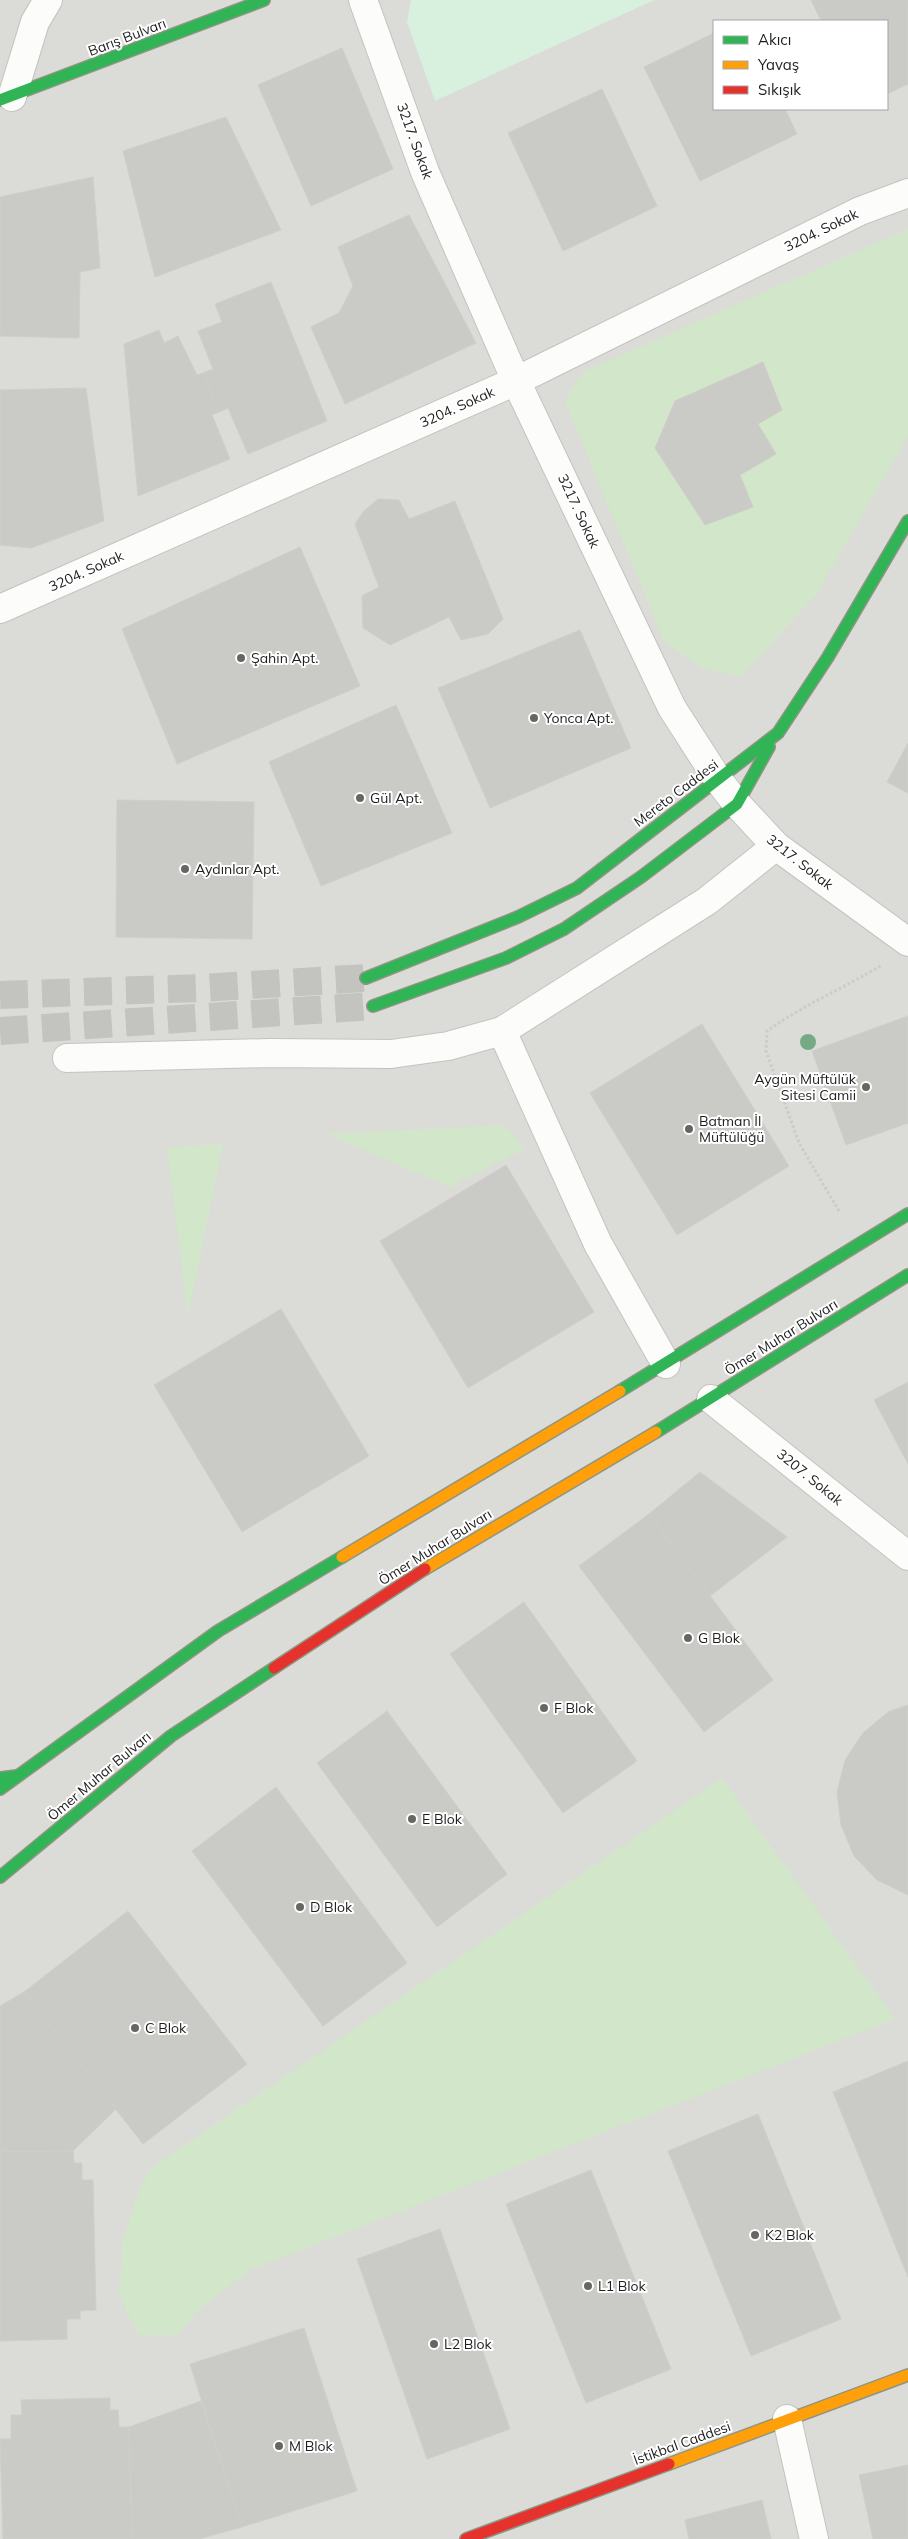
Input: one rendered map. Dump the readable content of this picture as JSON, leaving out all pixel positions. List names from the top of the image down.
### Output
{
  "streets": {
    "main road": [
      "Barış Bulvarı",
      "Mereto Caddesi",
      "Ömer Muhar Bulvarı",
      "İstikbal Caddesi"
    ],
    "street": ["3217. Sokak", "3204. Sokak", "3207. Sokak"]
  },
  "crossings": [
    ["3217. Sokak", "3204. Sokak"],
    ["3217. Sokak", "Mereto Caddesi"],
    ["Ömer Muhar Bulvarı", "3207. Sokak"]
  ],
  "places": [
    "Şahin Apt.",
    "Yonca Apt.",
    "Gül Apt.",
    "Aydınlar Apt.",
    "Aygün Müftülük Sitesi Camii",
    "Batman İl Müftülüğü",
    "G Blok",
    "F Blok",
    "E Blok",
    "D Blok",
    "C Blok",
    "K2 Blok",
    "L1 Blok",
    "L2 Blok",
    "M Blok"
  ],
  "legend": ["Akıcı", "Yavaş", "Sıkışık"]
}
